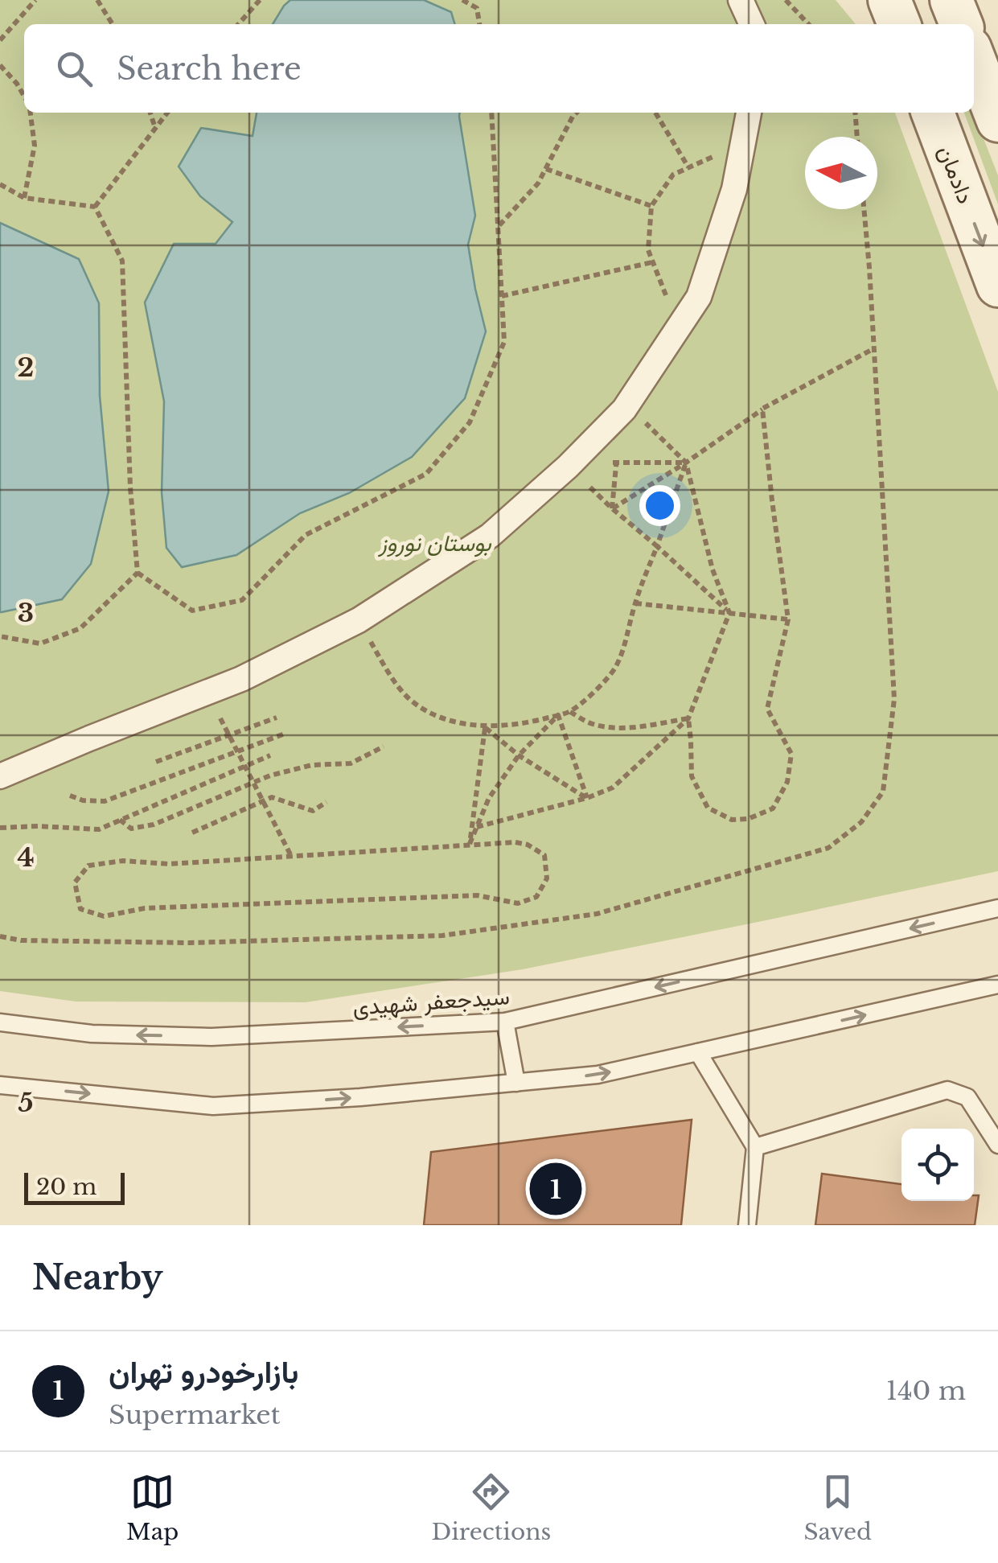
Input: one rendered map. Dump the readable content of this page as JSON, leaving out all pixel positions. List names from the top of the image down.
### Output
{
  "streets": {
    "street": ["دادمان"],
    "lane": ["سیدجعفر شهیدی"]
  },
  "one_way": ["دادمان"],
  "parks": ["بوستان نوروز"],
  "scale_bar": "20 m",
  "north": "left",
  "page": {
    "search": "Search here",
    "pins": "1",
    "scale": "20 m",
    "heading": "Nearby",
    "list": [
      {
        "mark": "1",
        "name": "بازارخودرو تهران",
        "note": "Supermarket",
        "value": "140 m"
      }
    ],
    "nav": ["Map", "Directions", "Saved"]
  },
  "grid": {
    "rows": [
      "2",
      "3",
      "4",
      "5"
    ]
  }
}
